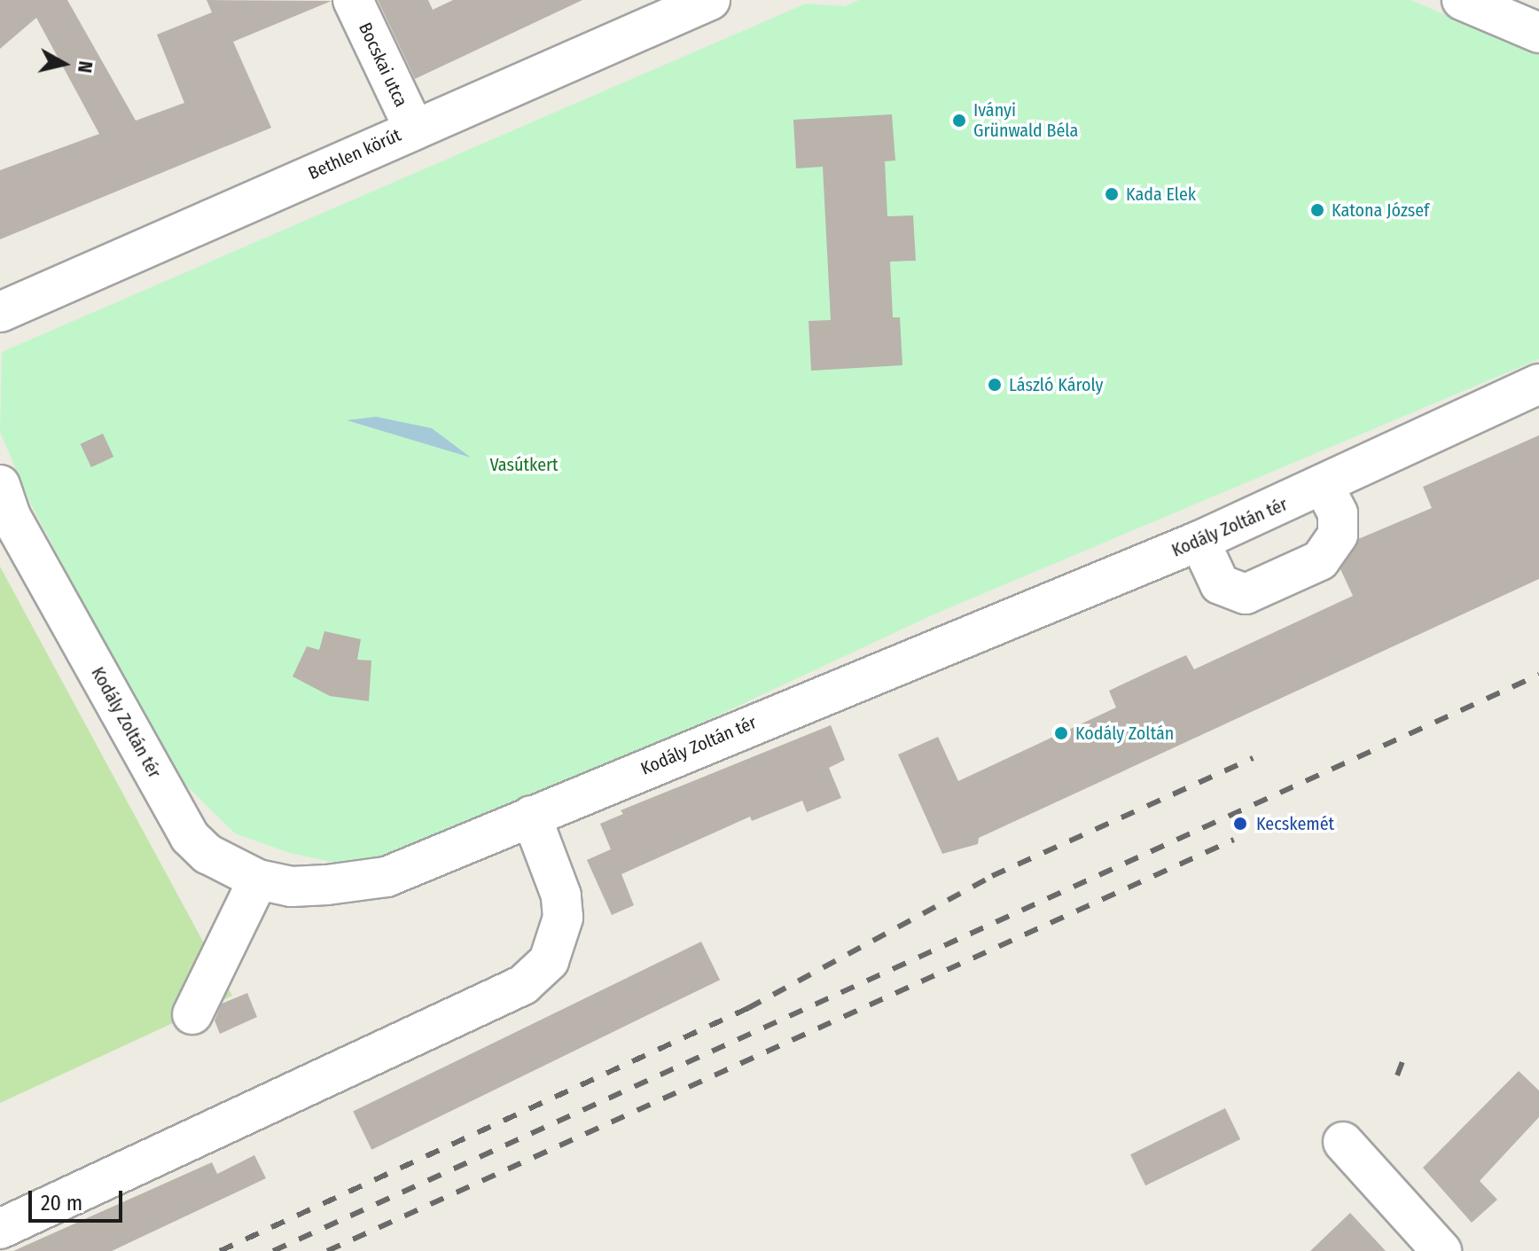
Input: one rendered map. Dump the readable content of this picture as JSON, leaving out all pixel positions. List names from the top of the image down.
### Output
{
  "streets": {
    "street": ["Bocskai utca", "Bethlen körút", "Kodály Zoltán tér"]
  },
  "crossings": [
    ["Bocskai utca", "Bethlen körút"]
  ],
  "parks": ["Vasútkert"],
  "places": [
    "Iványi Grünwald Béla",
    "Kada Elek",
    "Katona József",
    "László Károly",
    "Kodály Zoltán",
    "Kecskemét"
  ],
  "scale_bar": "20 m",
  "north": "right"
}
